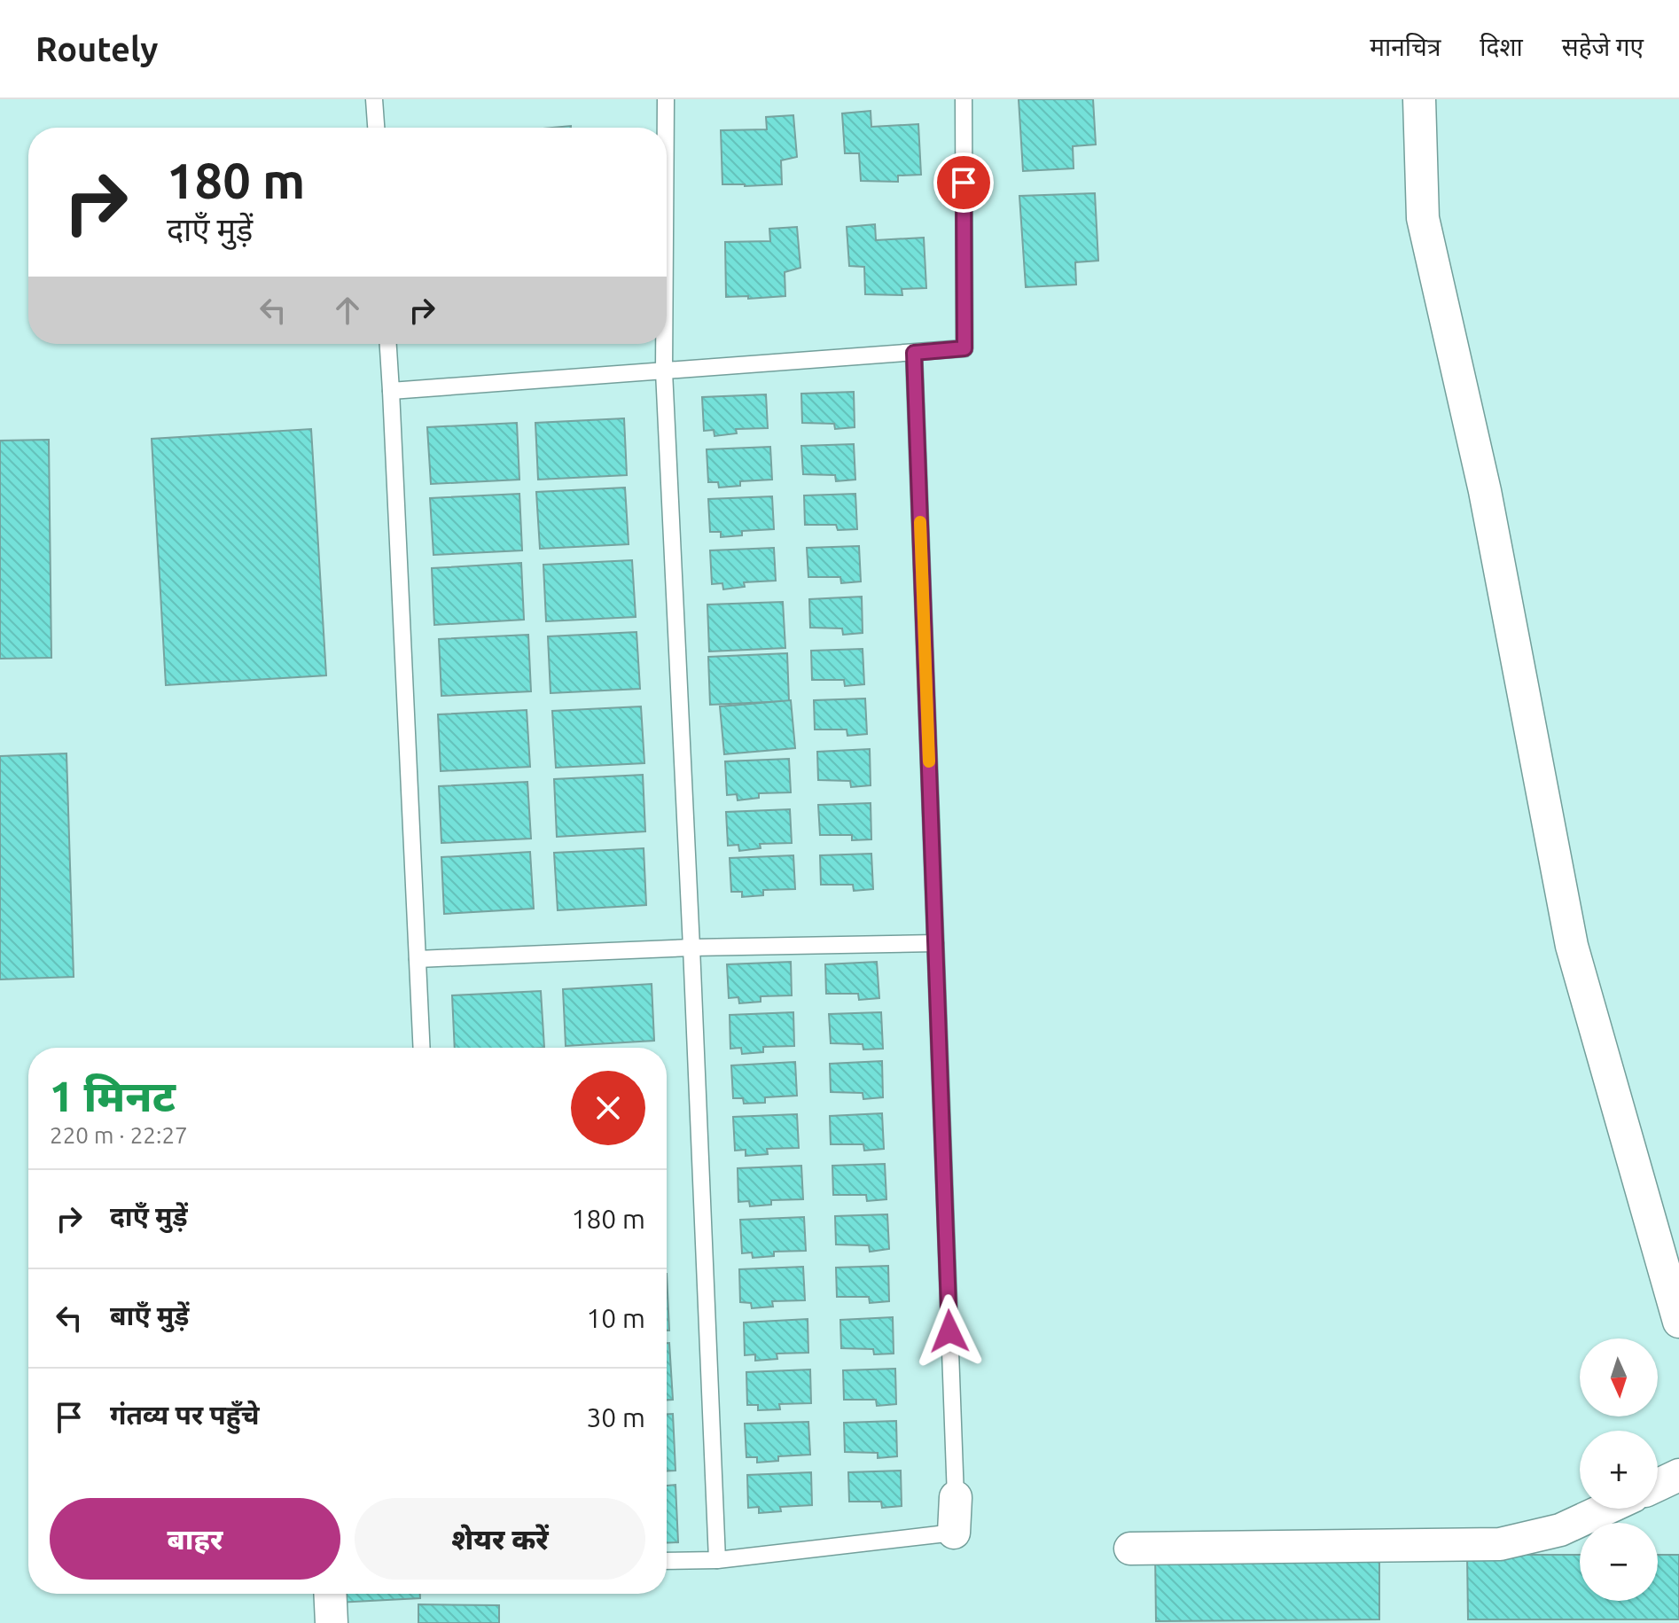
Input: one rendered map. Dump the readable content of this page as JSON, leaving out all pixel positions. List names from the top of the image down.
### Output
{
  "north": "bottom",
  "page": {
    "header": "Routely",
    "nav": ["मानचित्र", "दिशा", "सहेजे गए"],
    "turn": ["180 m", "दाएँ मुड़ें"],
    "heading": ["1 मिनट", "220 m · 22:27"],
    "list": [
      {
        "name": "दाएँ मुड़ें",
        "value": "180 m"
      },
      {
        "name": "बाएँ मुड़ें",
        "value": "10 m"
      },
      {
        "name": "गंतव्य पर पहुँचे",
        "value": "30 m"
      }
    ],
    "map_buttons": ["+", "−"],
    "buttons": ["बाहर", "शेयर करें"]
  }
}
